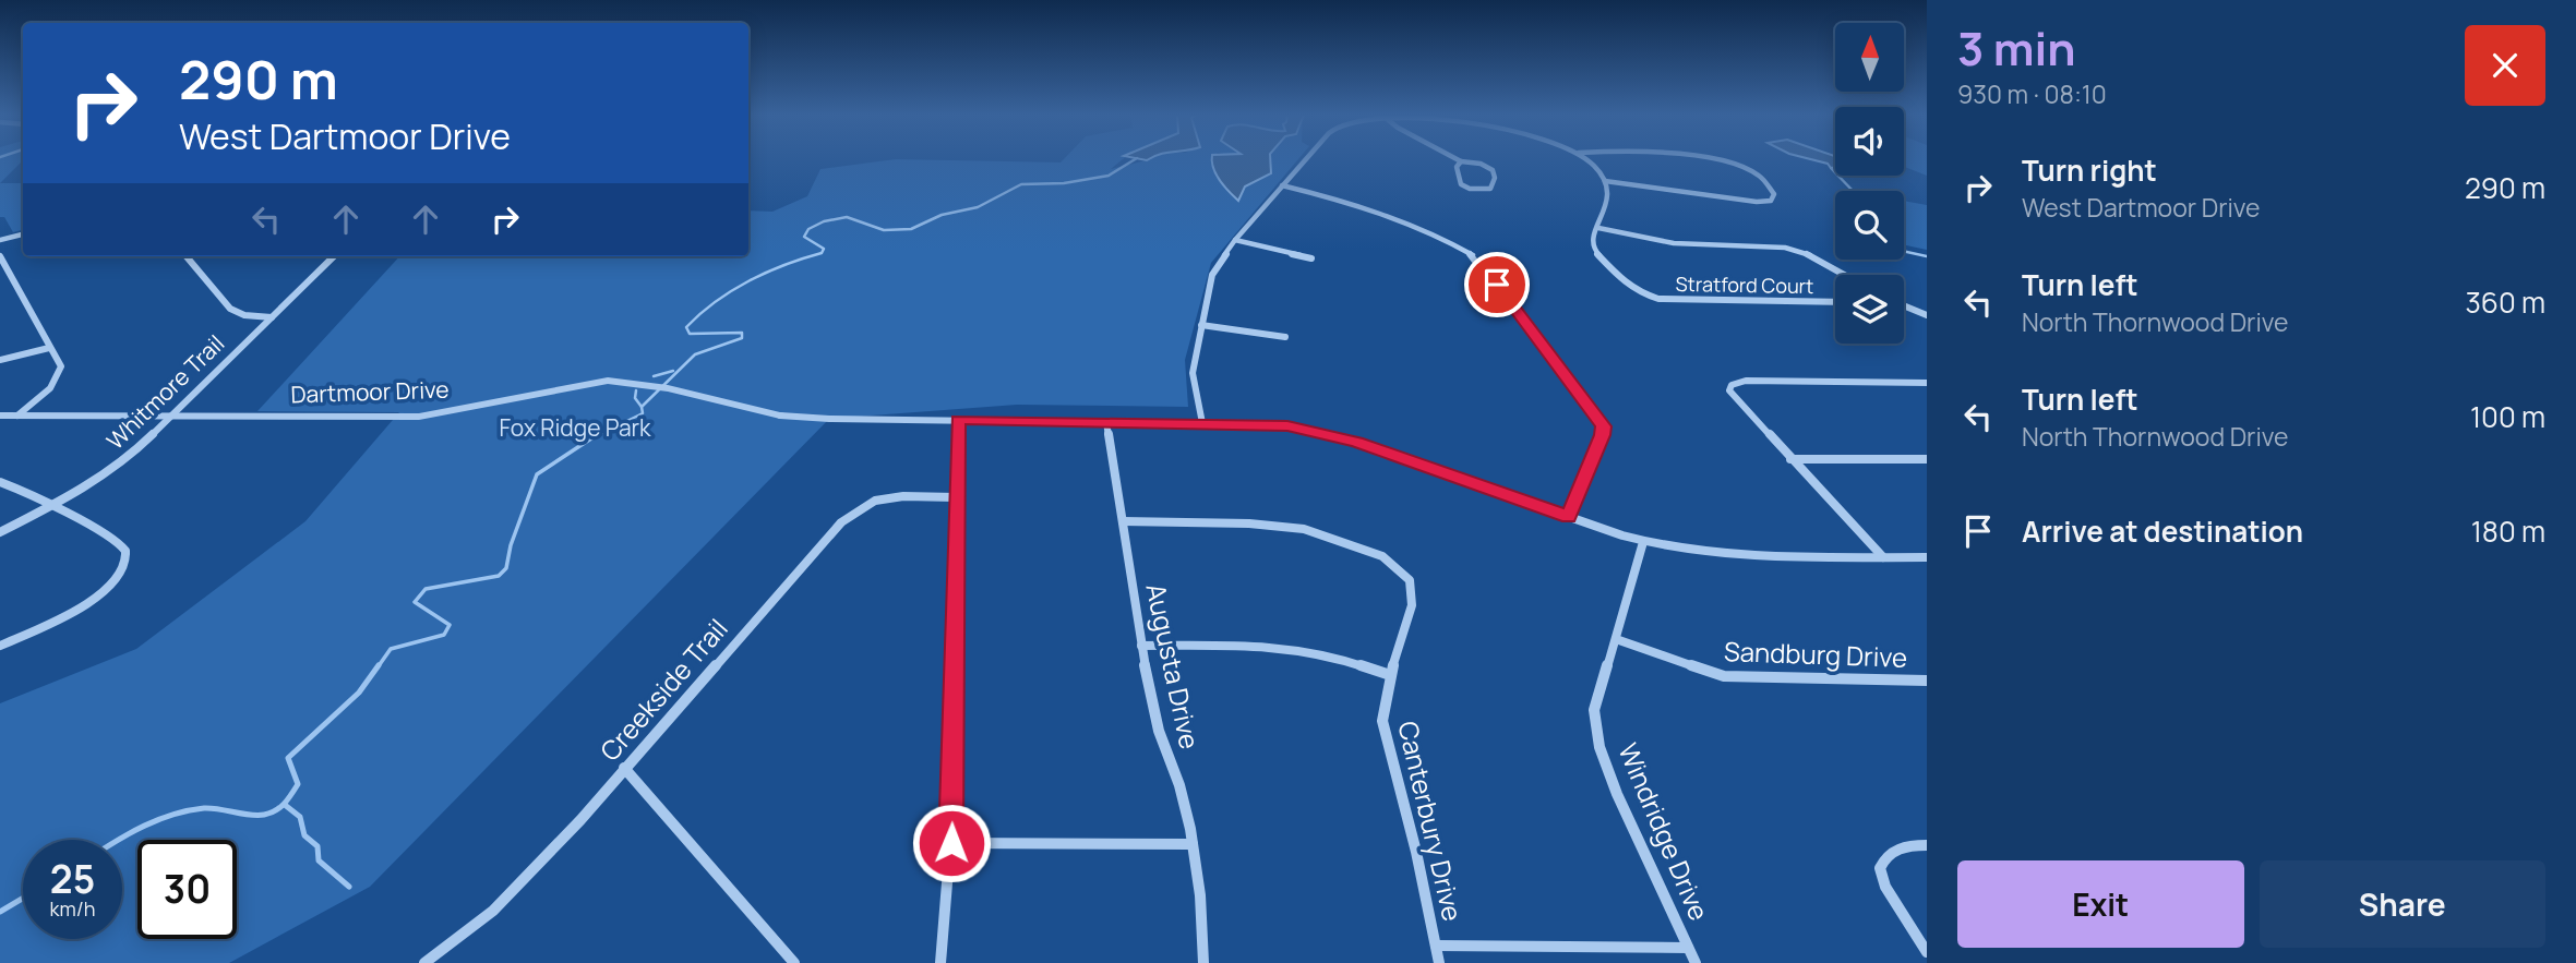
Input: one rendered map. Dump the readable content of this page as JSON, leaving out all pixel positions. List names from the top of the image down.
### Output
{
  "streets": {
    "street": [
      "Stratford Court",
      "Whitmore Trail",
      "Dartmoor Drive",
      "Sandburg Drive",
      "Augusta Drive",
      "Creekside Trail",
      "Canterbury Drive",
      "Windridge Drive"
    ]
  },
  "crossings": [
    ["Whitmore Trail", "Dartmoor Drive"],
    ["Sandburg Drive", "Windridge Drive"],
    ["Augusta Drive", "Canterbury Drive"]
  ],
  "parks": ["Fox Ridge Park"],
  "north": "top",
  "page": {
    "heading": ["3 min", "930 m · 08:10"],
    "turn": ["290 m", "West Dartmoor Drive"],
    "list": [
      {
        "name": "Turn right",
        "note": "West Dartmoor Drive",
        "value": "290 m"
      },
      {
        "name": "Turn left",
        "note": "North Thornwood Drive",
        "value": "360 m"
      },
      {
        "name": "Turn left",
        "note": "North Thornwood Drive",
        "value": "100 m"
      },
      {
        "name": "Arrive at destination",
        "value": "180 m"
      }
    ],
    "speed": "25 km/h",
    "limit": "30",
    "buttons": ["Exit", "Share"]
  }
}
